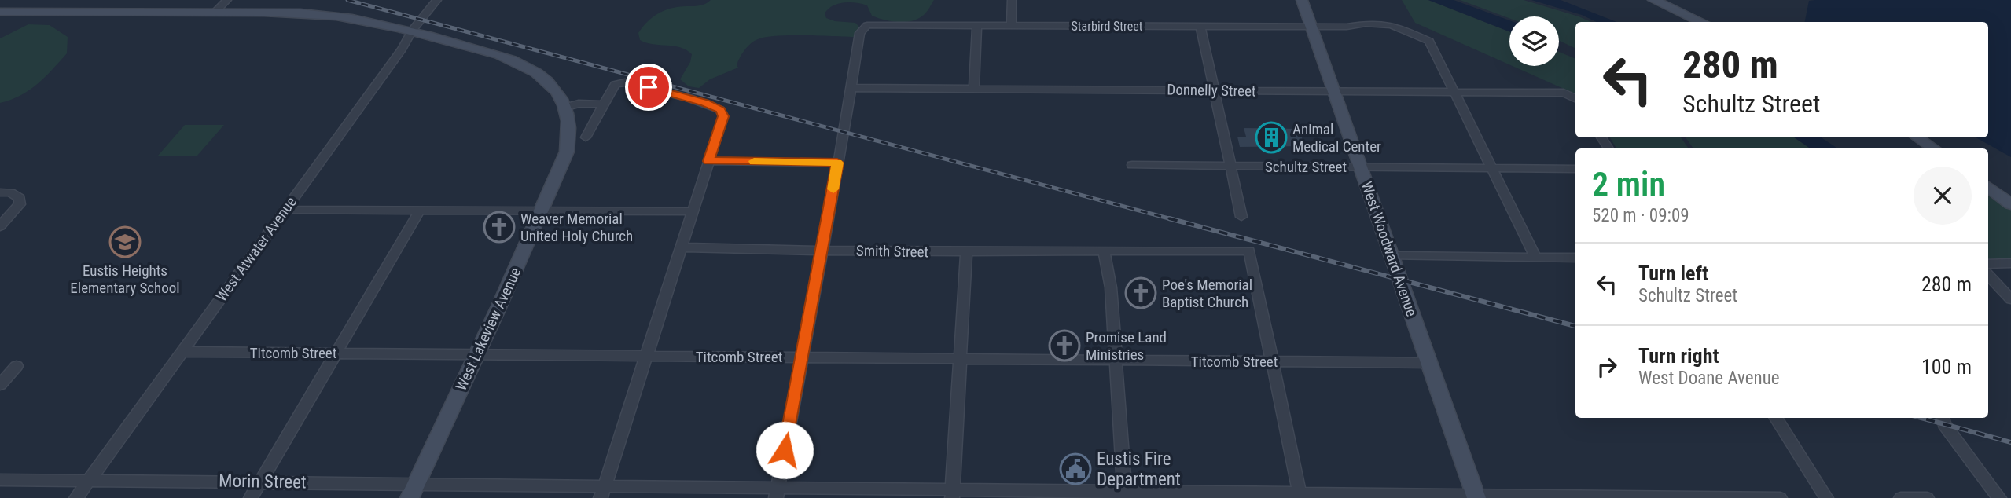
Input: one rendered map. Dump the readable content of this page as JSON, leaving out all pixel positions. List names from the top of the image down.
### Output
{
  "streets": {
    "street": [
      "Starbird Street",
      "Donnelly Street",
      "Schultz Street",
      "West Atwater Avenue",
      "West Woodward Avenue",
      "Smith Street",
      "West Lakeview Avenue",
      "Titcomb Street",
      "Morin Street"
    ]
  },
  "crossings": [
    ["Starbird Street", "Donnelly Street"],
    ["Starbird Street", "West Woodward Avenue"],
    ["Donnelly Street", "West Woodward Avenue"],
    ["Schultz Street", "West Woodward Avenue"],
    ["West Atwater Avenue", "West Lakeview Avenue"],
    ["West Atwater Avenue", "Titcomb Street"],
    ["West Atwater Avenue", "Morin Street"],
    ["West Woodward Avenue", "Titcomb Street"],
    ["West Woodward Avenue", "Morin Street"],
    ["Smith Street", "Titcomb Street"],
    ["West Lakeview Avenue", "Titcomb Street"],
    ["West Lakeview Avenue", "Morin Street"]
  ],
  "places": {
    "building": ["Animal Medical Center"],
    "church": ["Weaver Memorial United Holy Church", "Poe's Memorial Baptist Church", "Promise Land Ministries"],
    "school or university": ["Eustis Heights Elementary School"],
    "public building": ["Eustis Fire Department"]
  },
  "page": {
    "turn": ["280 m", "Schultz Street"],
    "heading": ["2 min", "520 m · 09:09"],
    "list": [
      {
        "name": "Turn left",
        "note": "Schultz Street",
        "value": "280 m"
      },
      {
        "name": "Turn right",
        "note": "West Doane Avenue",
        "value": "100 m"
      }
    ]
  }
}
